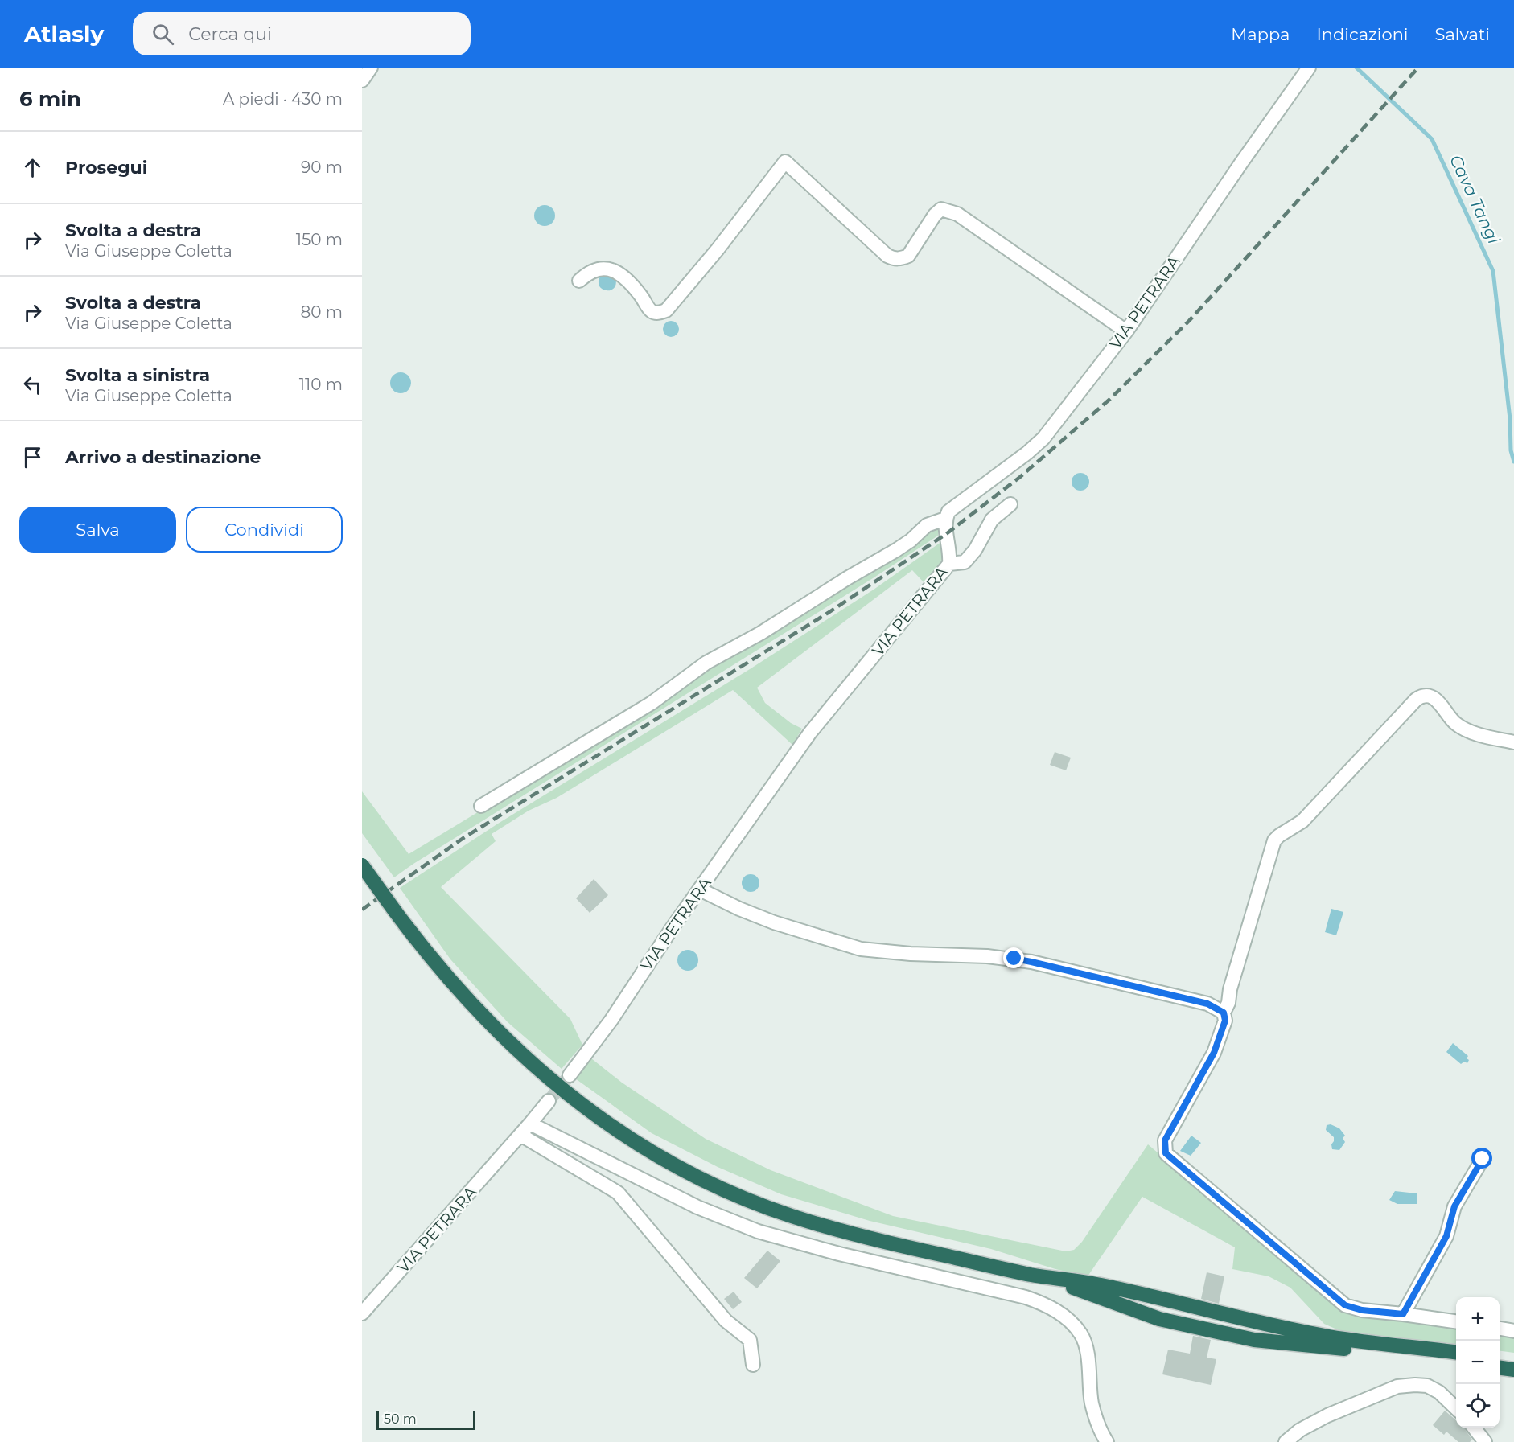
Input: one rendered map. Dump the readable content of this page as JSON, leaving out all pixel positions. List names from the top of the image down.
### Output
{
  "streets": {
    "street": ["VIA PETRARA"]
  },
  "water": ["Cava Tangi"],
  "scale_bar": "50 m",
  "page": {
    "header": "Atlasly",
    "search": "Cerca qui",
    "nav": ["Mappa", "Indicazioni", "Salvati"],
    "heading": ["6 min", "A piedi · 430 m"],
    "list": [
      ["Prosegui", "90 m"],
      ["Svolta a destra", "Via Giuseppe Coletta", "150 m"],
      ["Svolta a destra", "Via Giuseppe Coletta", "80 m"],
      ["Svolta a sinistra", "Via Giuseppe Coletta", "110 m"],
      "Arrivo a destinazione"
    ],
    "buttons": ["Salva", "Condividi"],
    "map_buttons": ["+", "−"],
    "scale": "50 m"
  }
}
